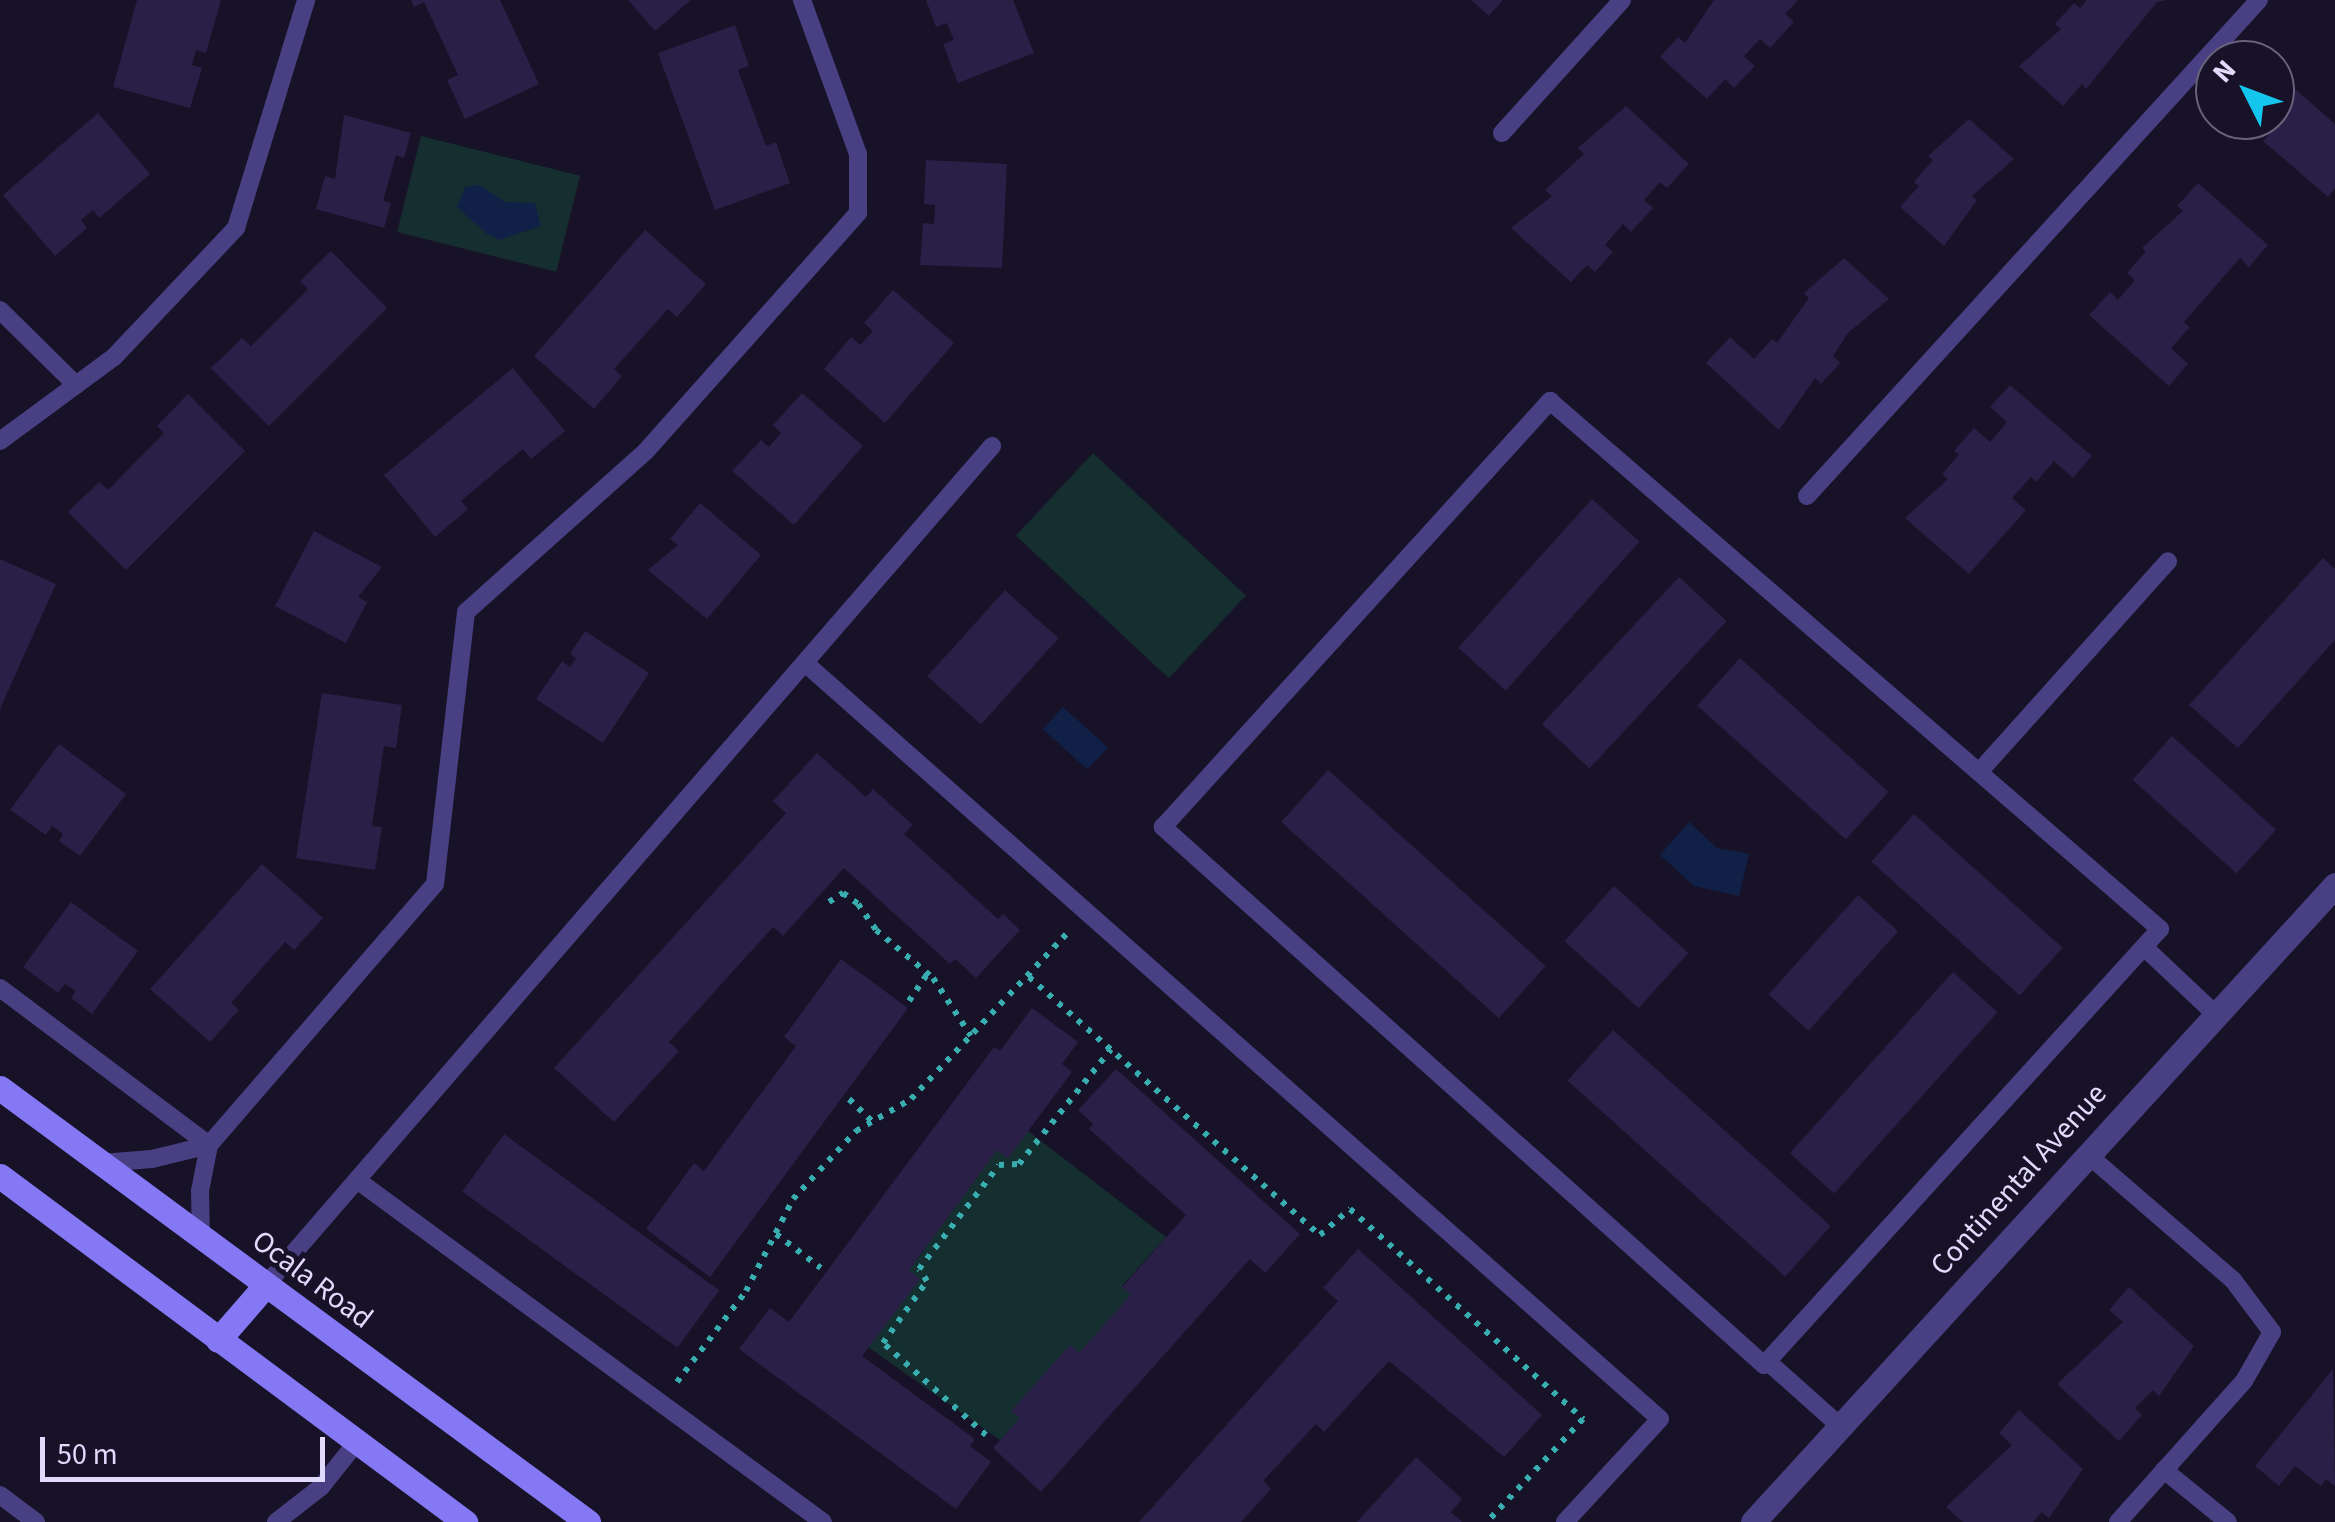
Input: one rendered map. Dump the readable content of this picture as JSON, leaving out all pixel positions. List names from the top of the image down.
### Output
{
  "streets": {
    "main road": ["Ocala Road"],
    "street": ["Continental Avenue"]
  },
  "scale_bar": "50 m",
  "north": "top left"
}
